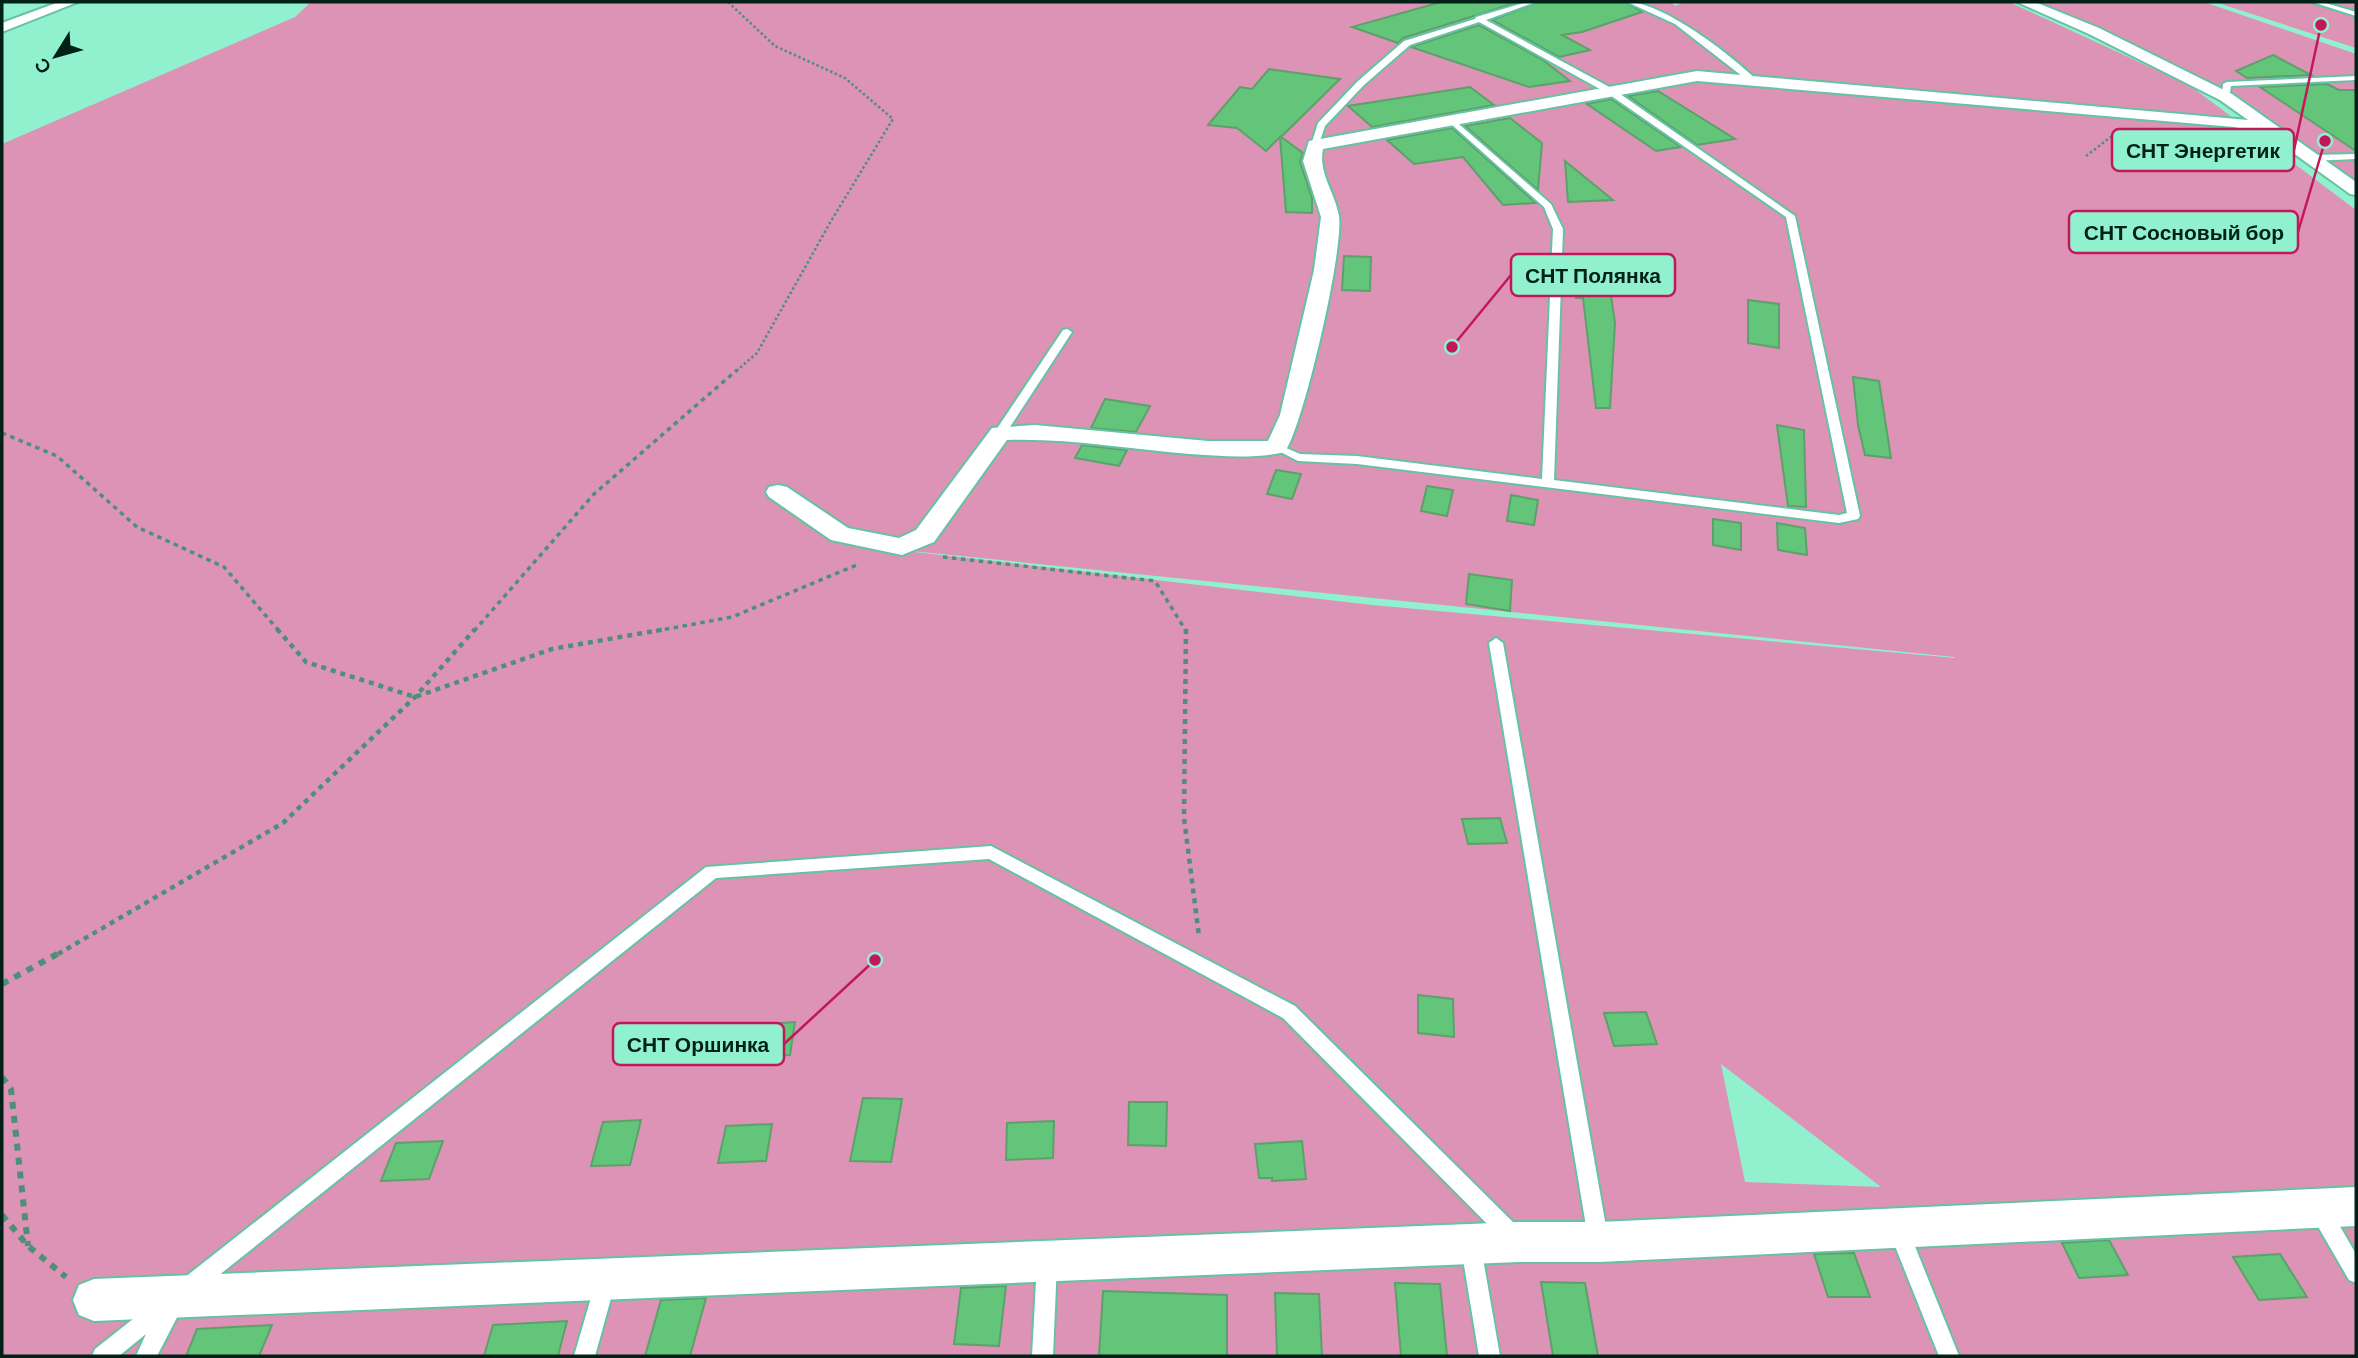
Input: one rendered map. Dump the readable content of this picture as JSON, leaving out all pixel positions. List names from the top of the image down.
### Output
{
  "places": [
    "СНТ Энергетик",
    "СНТ Сосновый бор",
    "СНТ Полянка",
    "СНТ Оршинка"
  ],
  "north": "bottom left"
}
